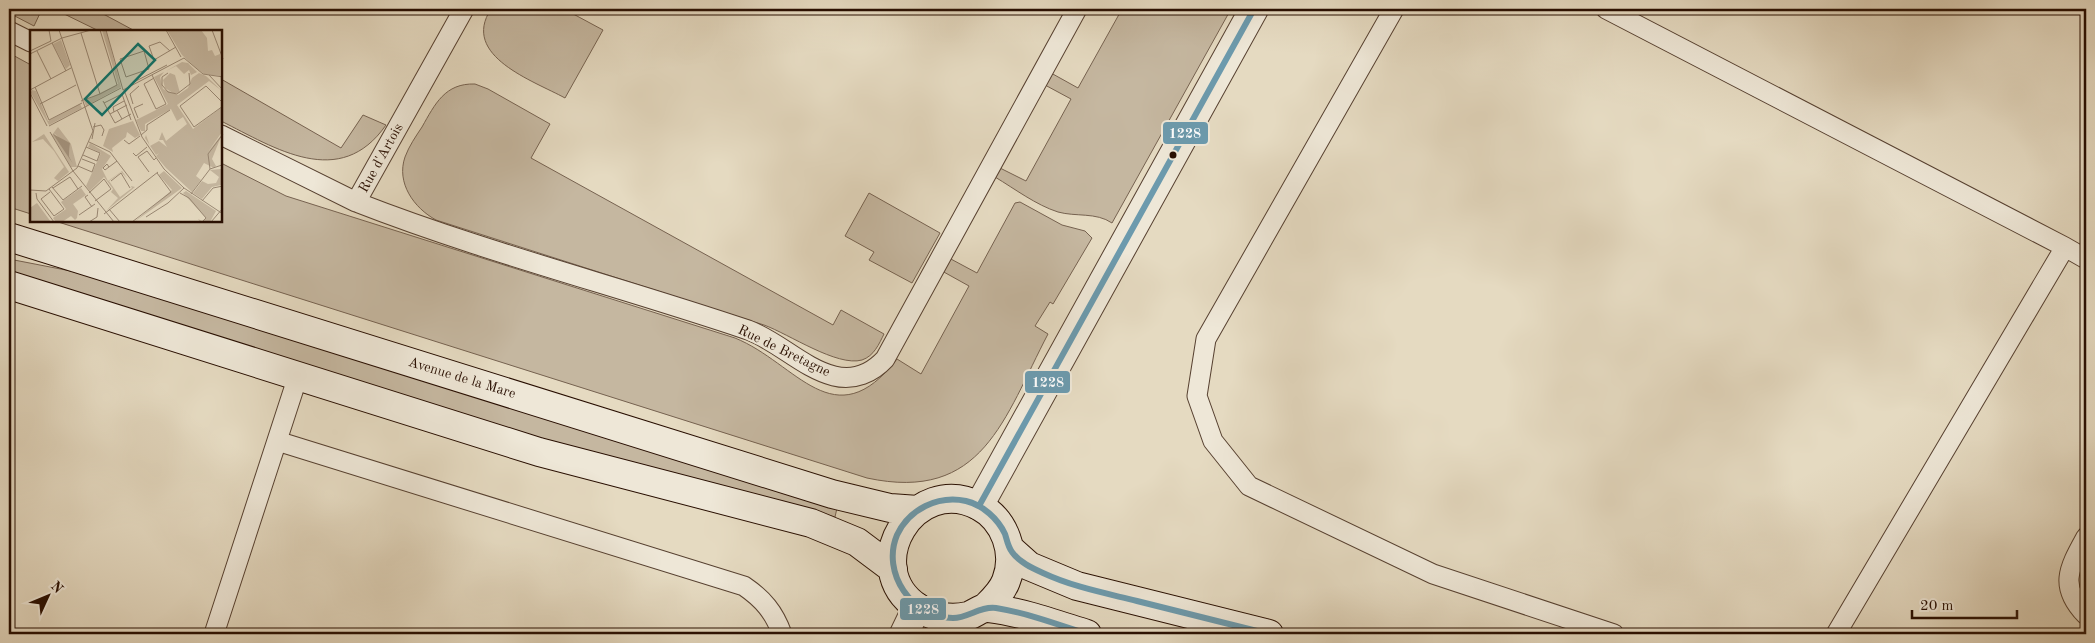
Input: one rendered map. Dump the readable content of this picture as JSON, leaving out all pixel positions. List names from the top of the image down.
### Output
{
  "streets": {
    "street": ["Avenue de la Mare"],
    "lane": ["Rue d'Artois", "Rue de Bretagne"]
  },
  "crossings": [
    ["Rue d'Artois", "Rue de Bretagne"]
  ],
  "lines": ["transit line 1228"],
  "scale_bar": "20 m",
  "north": "top right"
}
